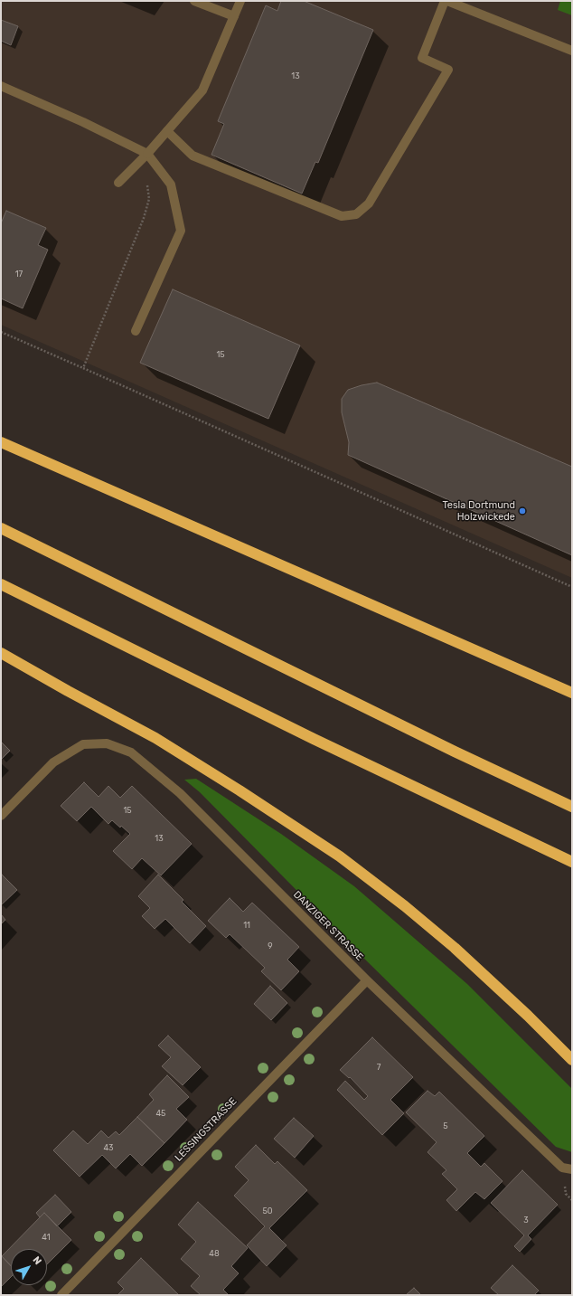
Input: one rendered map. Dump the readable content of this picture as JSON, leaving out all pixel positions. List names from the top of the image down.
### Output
{
  "streets": {
    "street": ["DANZIGER STRASSE", "LESSINGSTRASSE"]
  },
  "crossings": [
    ["DANZIGER STRASSE", "LESSINGSTRASSE"]
  ],
  "places": ["Tesla Dortmund Holzwickede"],
  "house_numbers": [
    "13",
    "17",
    "15",
    "15",
    "13",
    "11",
    "9",
    "7",
    "45",
    "5",
    "43",
    "50",
    "3",
    "41",
    "48"
  ],
  "north": "top right"
}
